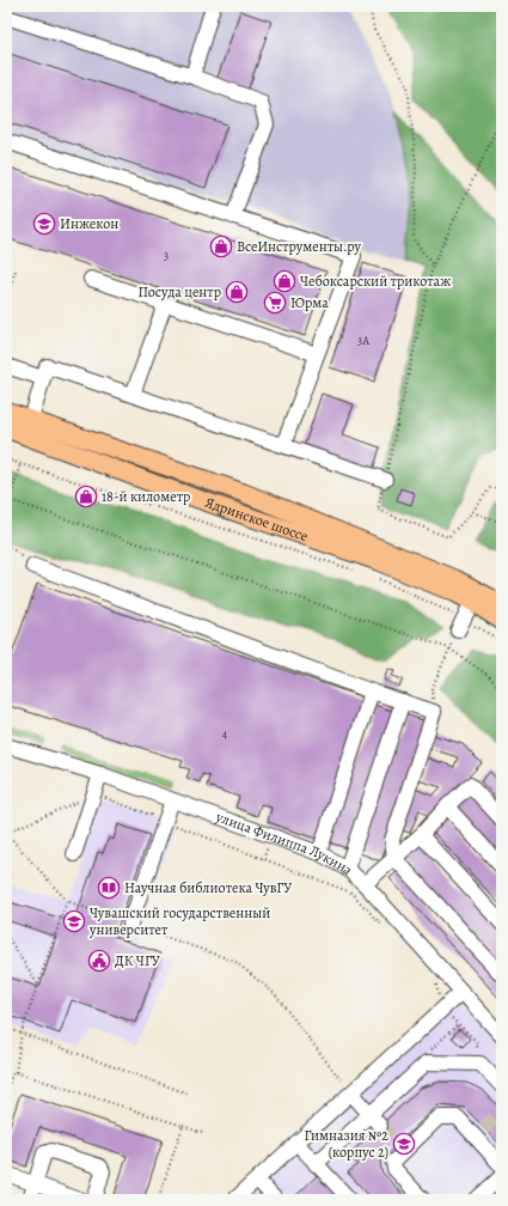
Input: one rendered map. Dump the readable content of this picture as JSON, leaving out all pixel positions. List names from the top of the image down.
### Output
{
  "streets": {
    "main road": ["Ядринское шоссе"],
    "street": ["улица Филиппа Лукина"]
  },
  "places": {
    "school or university": ["Инжекон", "Чувашский государственный университет", "Гимназия №2 (корпус 2)"],
    "shop": [
      "ВсеИнструменты.ру",
      "Чебоксарский трикотаж",
      "Посуда центр",
      "18-й километр"
    ],
    "supermarket": ["Юрма"],
    "library": ["Научная библиотека ЧувГУ"],
    "public building": ["ДК ЧГУ"]
  },
  "house_numbers": ["3", "3А", "4"]
}
